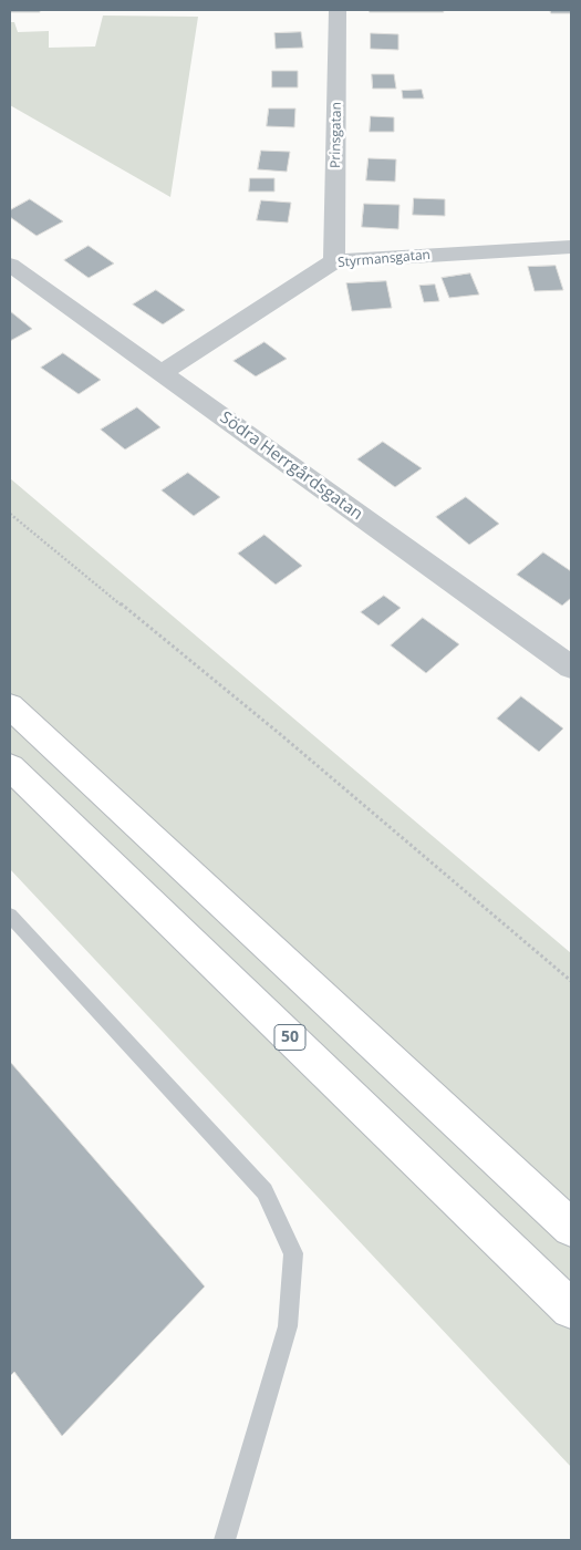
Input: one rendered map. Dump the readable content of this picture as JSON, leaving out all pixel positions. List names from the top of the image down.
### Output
{
  "streets": {
    "highway": ["50"],
    "street": ["Prinsgatan", "Styrmansgatan", "Södra Herrgårdsgatan"]
  },
  "crossings": [
    ["Prinsgatan", "Styrmansgatan"],
    ["Styrmansgatan", "Södra Herrgårdsgatan"]
  ]
}
